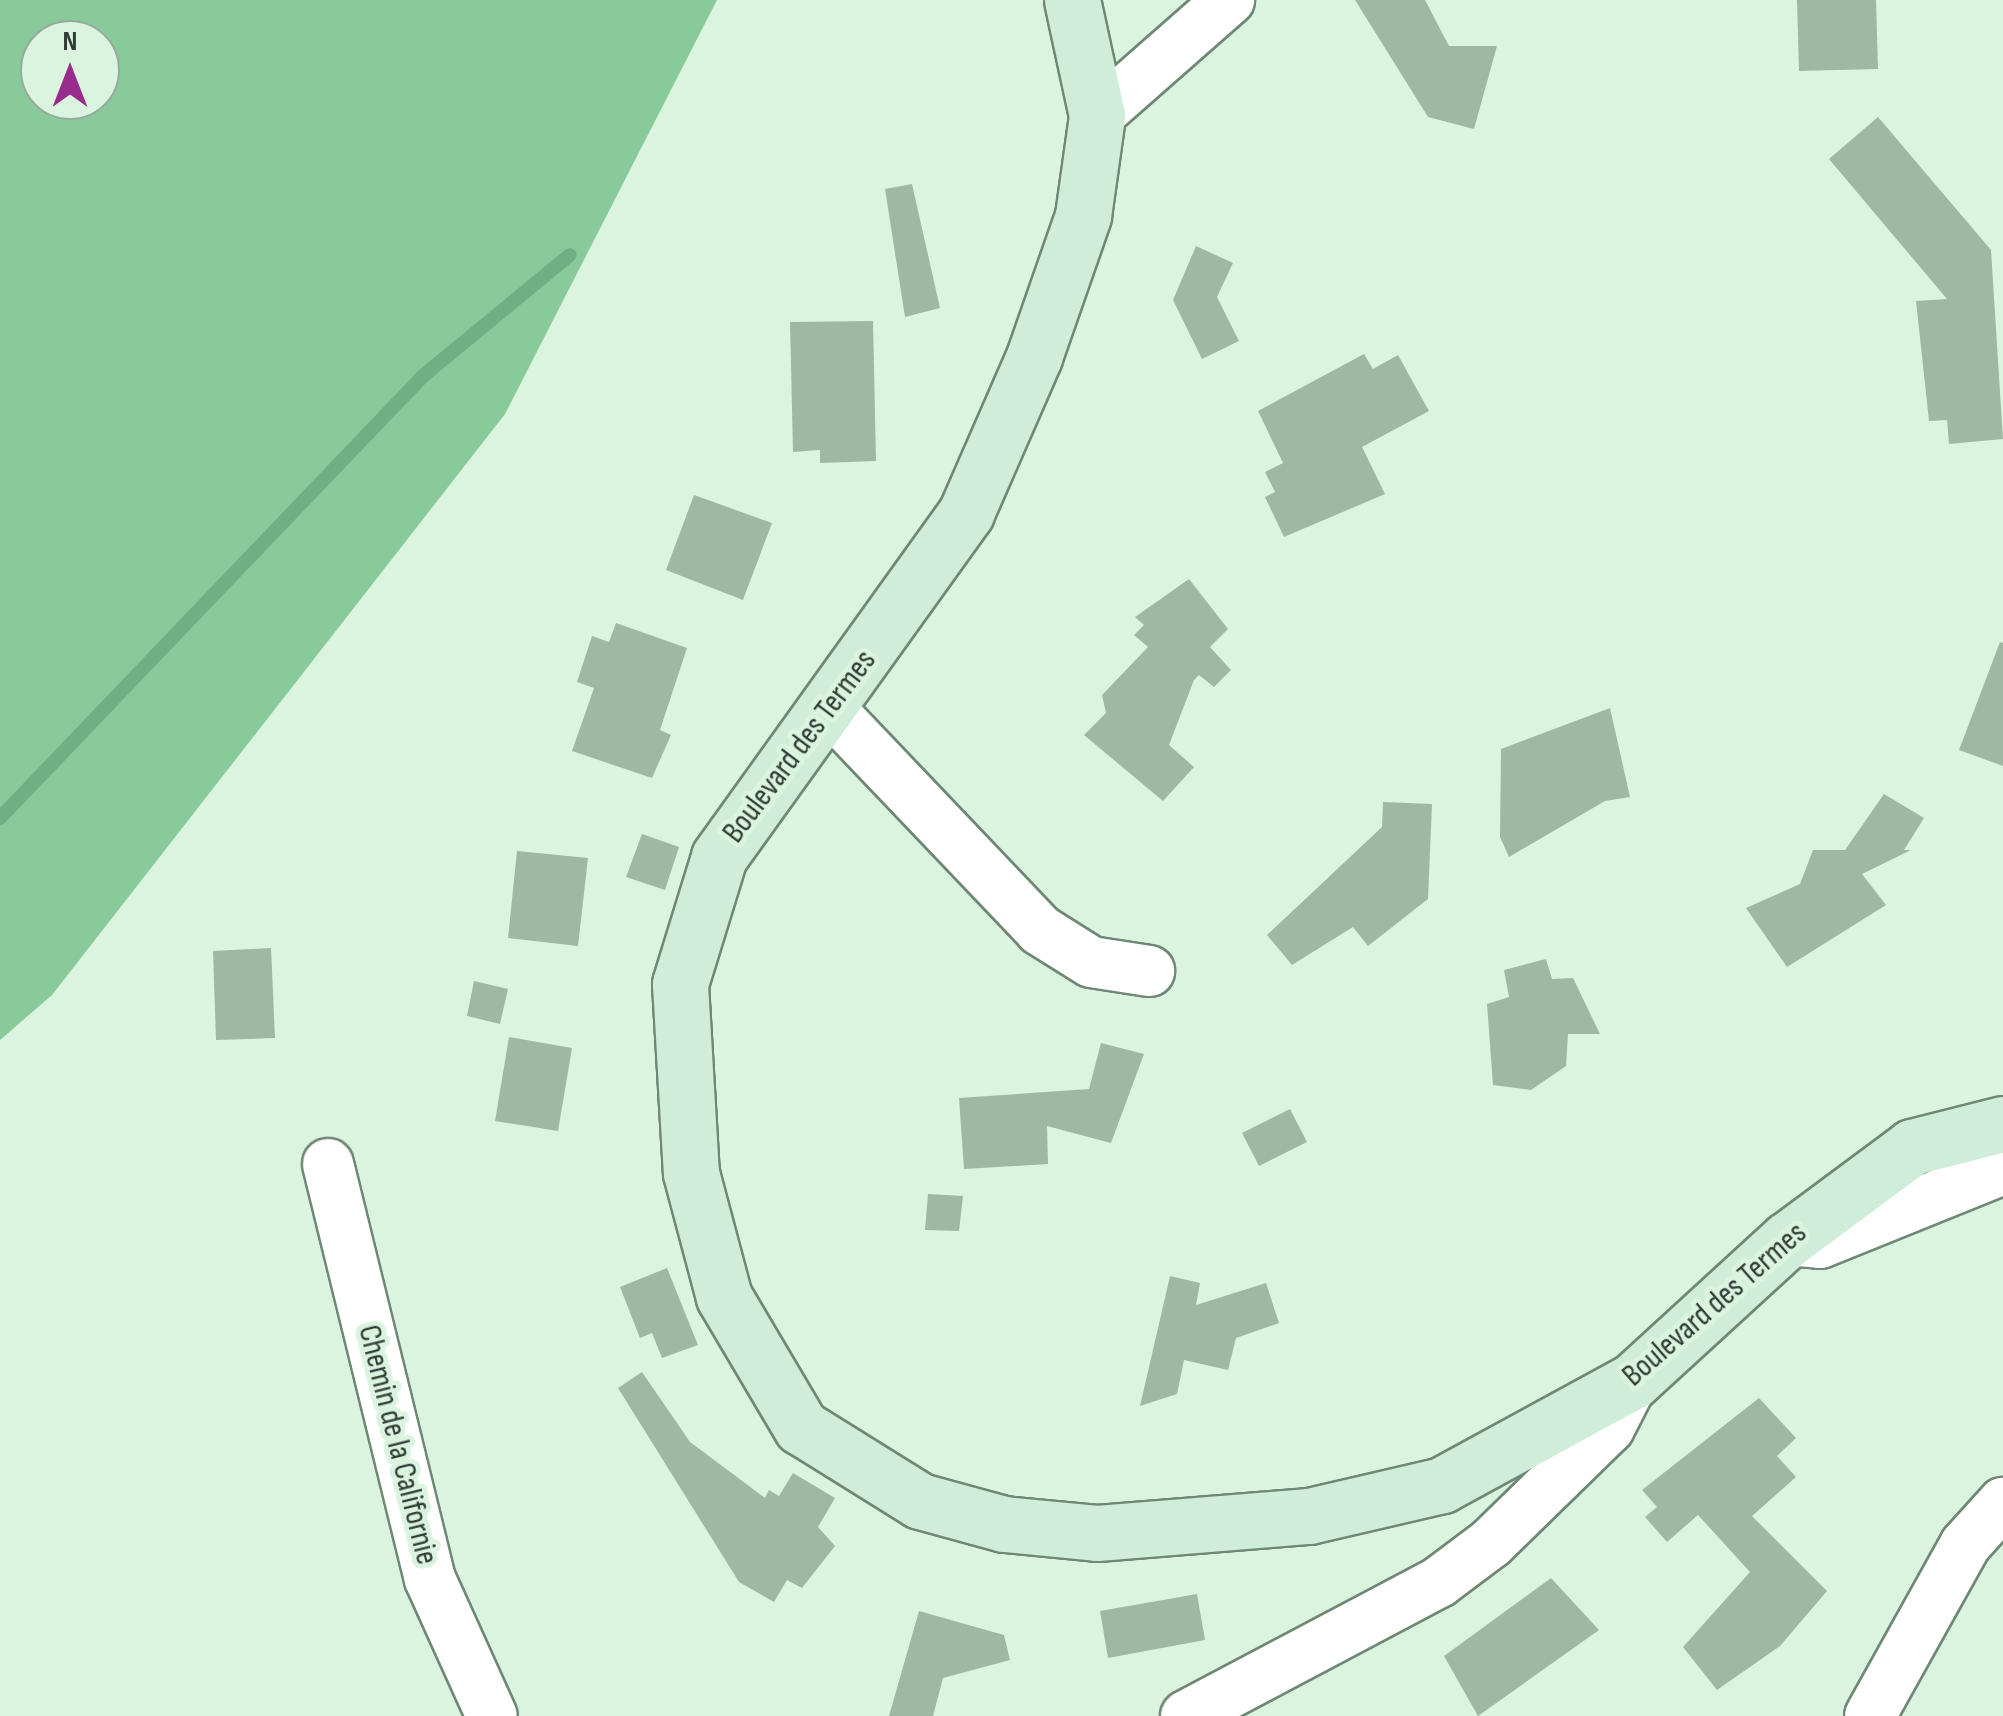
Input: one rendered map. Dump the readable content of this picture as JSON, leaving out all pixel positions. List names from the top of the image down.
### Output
{
  "streets": {
    "street": ["Boulevard des Termes", "Chemin de la Californie"]
  },
  "north": "top"
}
